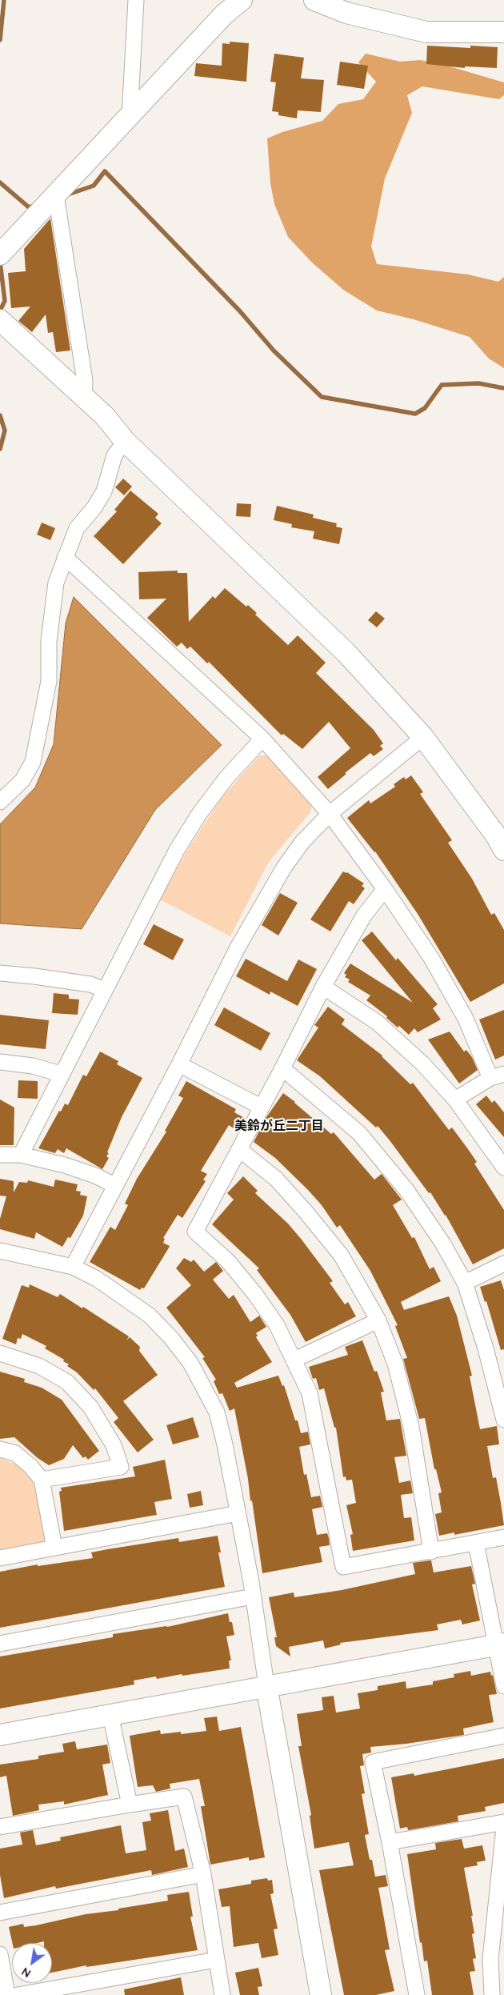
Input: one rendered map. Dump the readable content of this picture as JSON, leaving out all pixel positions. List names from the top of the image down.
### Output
{
  "districts": ["美鈴が丘二丁目"],
  "north": "bottom left"
}
